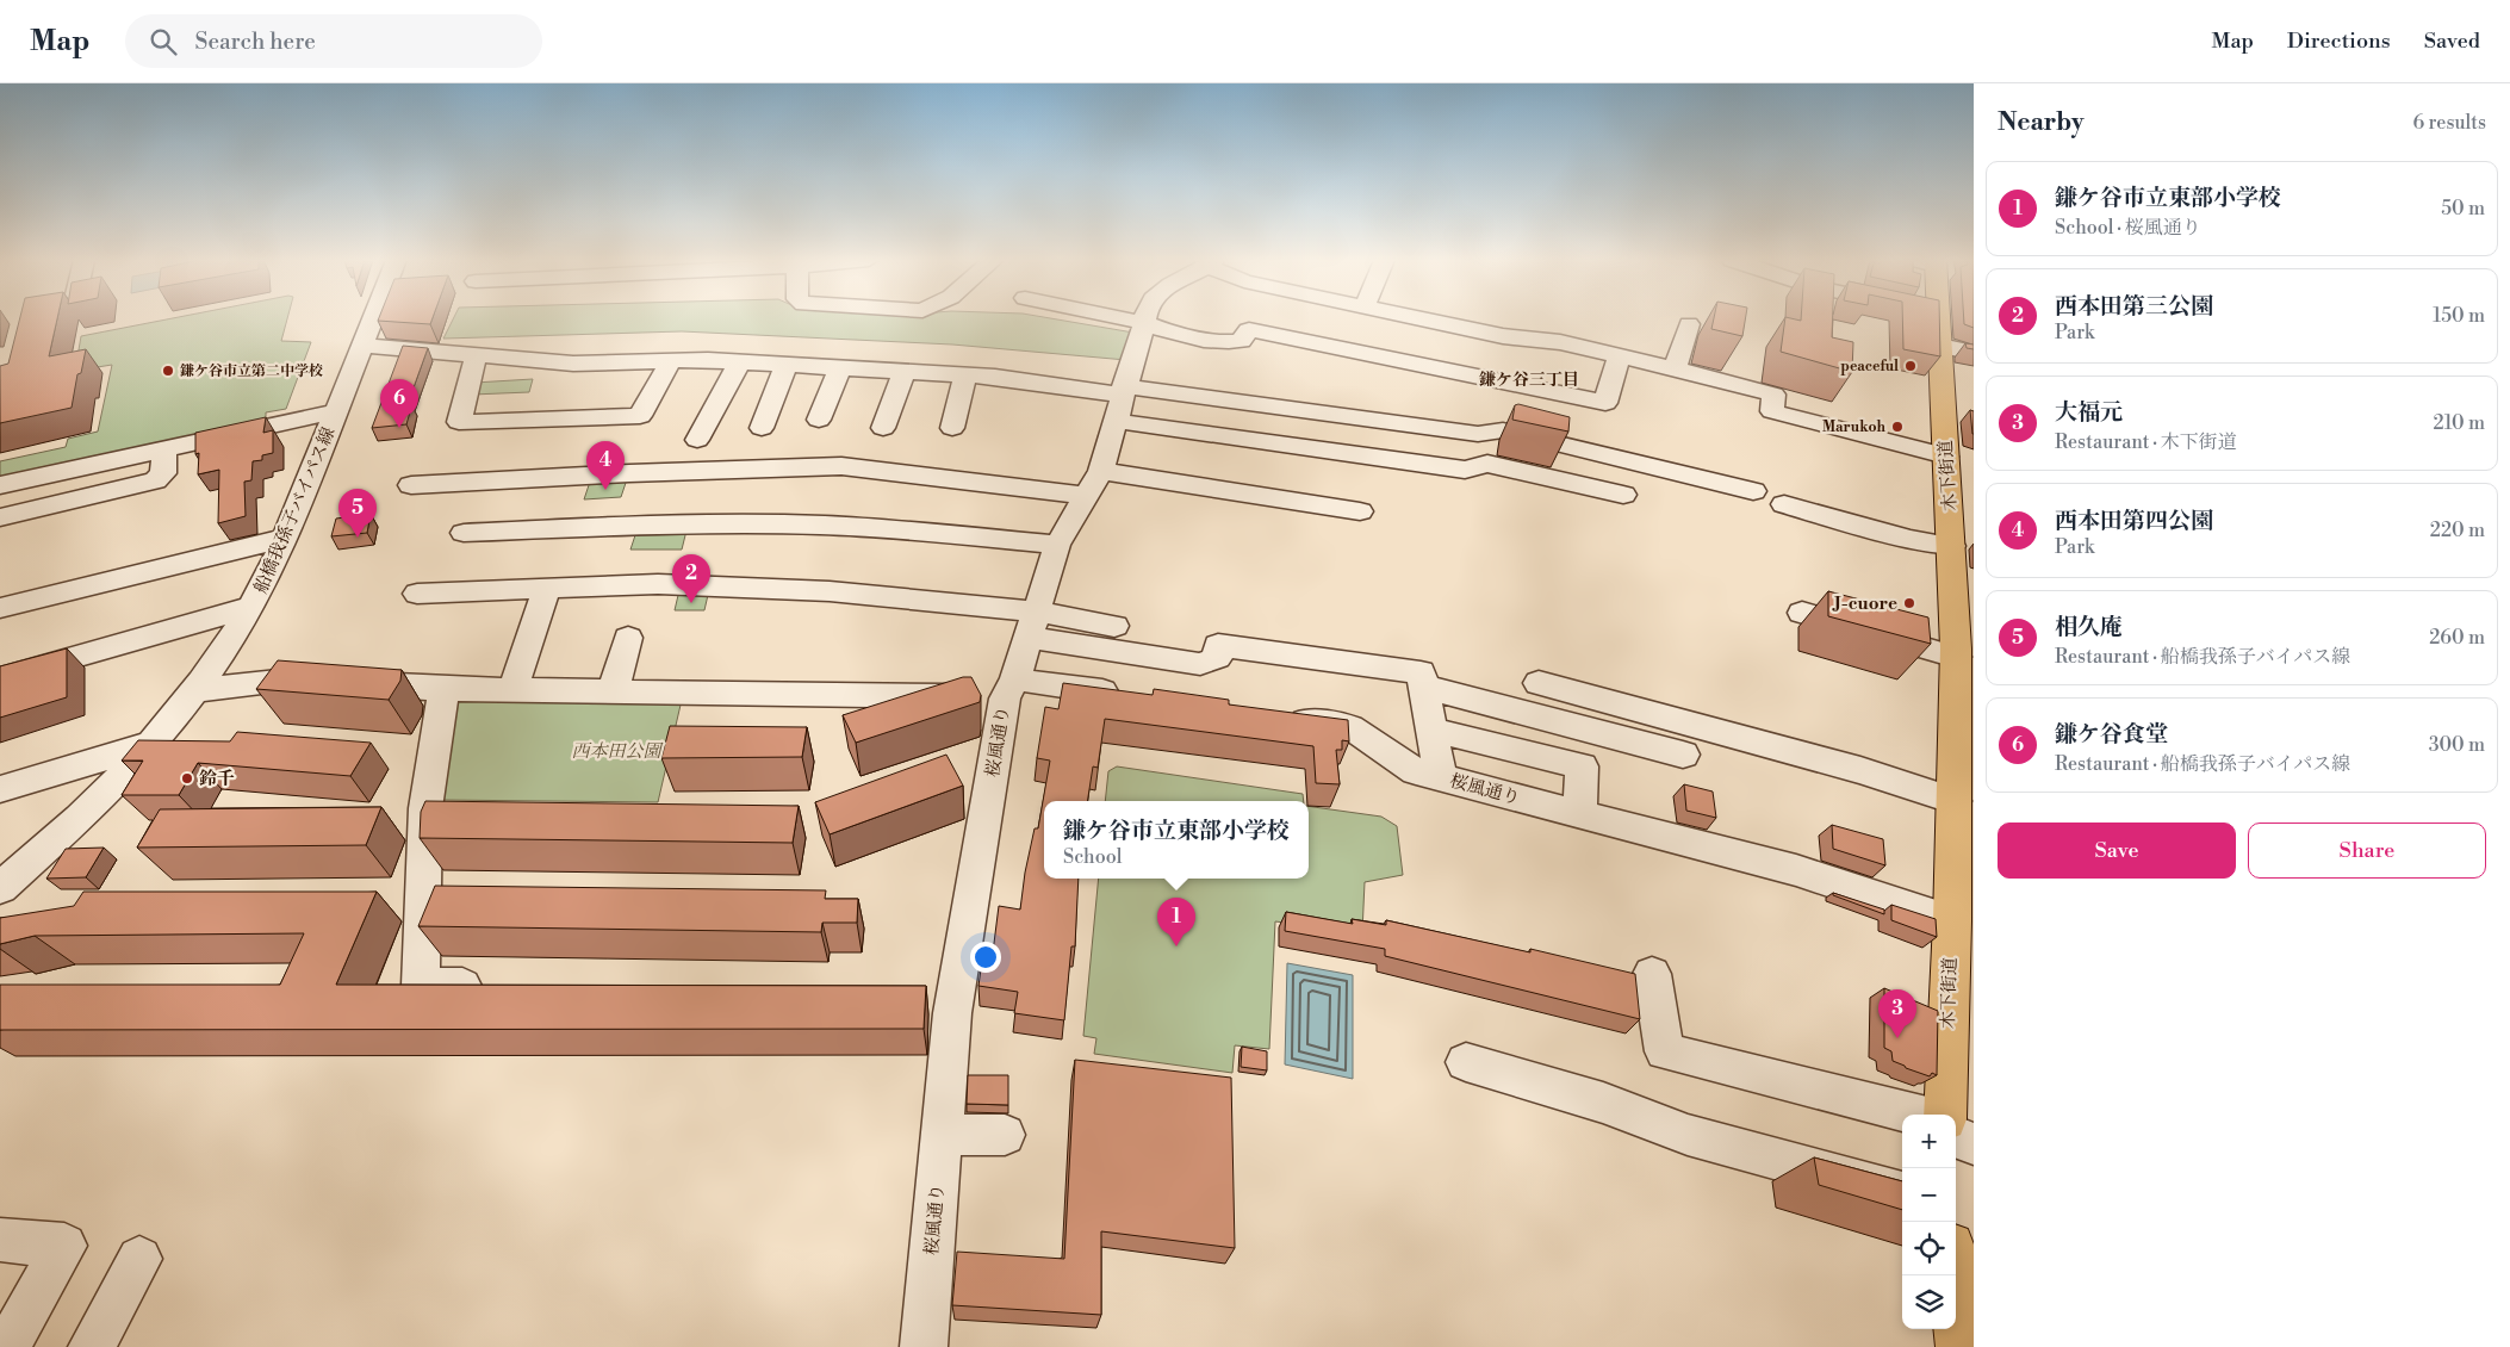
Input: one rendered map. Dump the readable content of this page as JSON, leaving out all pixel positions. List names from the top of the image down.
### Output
{
  "streets": {
    "main road": ["木下街道"],
    "street": ["船橋我孫子バイパス線", "桜風通り"]
  },
  "crossings": [
    ["木下街道", "桜風通り"]
  ],
  "districts": ["鎌ケ谷三丁目"],
  "parks": ["西本田公園"],
  "places": [
    "peaceful",
    "鎌ケ谷市立第二中学校",
    "Marukoh",
    "J-cuore",
    "鈴千"
  ],
  "page": {
    "header": "Map",
    "search": "Search here",
    "nav": ["Map", "Directions", "Saved"],
    "heading": ["Nearby", "6 results"],
    "list": [
      {
        "mark": "1",
        "name": "鎌ケ谷市立東部小学校",
        "note": "School · 桜風通り",
        "value": "50 m"
      },
      {
        "mark": "2",
        "name": "西本田第三公園",
        "note": "Park",
        "value": "150 m"
      },
      {
        "mark": "3",
        "name": "大福元",
        "note": "Restaurant · 木下街道",
        "value": "210 m"
      },
      {
        "mark": "4",
        "name": "西本田第四公園",
        "note": "Park",
        "value": "220 m"
      },
      {
        "mark": "5",
        "name": "相久庵",
        "note": "Restaurant · 船橋我孫子バイパス線",
        "value": "260 m"
      },
      {
        "mark": "6",
        "name": "鎌ケ谷食堂",
        "note": "Restaurant · 船橋我孫子バイパス線",
        "value": "300 m"
      }
    ],
    "pins": [
      "6",
      "4",
      "5",
      "2",
      "1",
      "3"
    ],
    "popup": ["鎌ケ谷市立東部小学校", "School"],
    "buttons": ["Save", "Share"],
    "map_buttons": ["+", "−"]
  }
}
